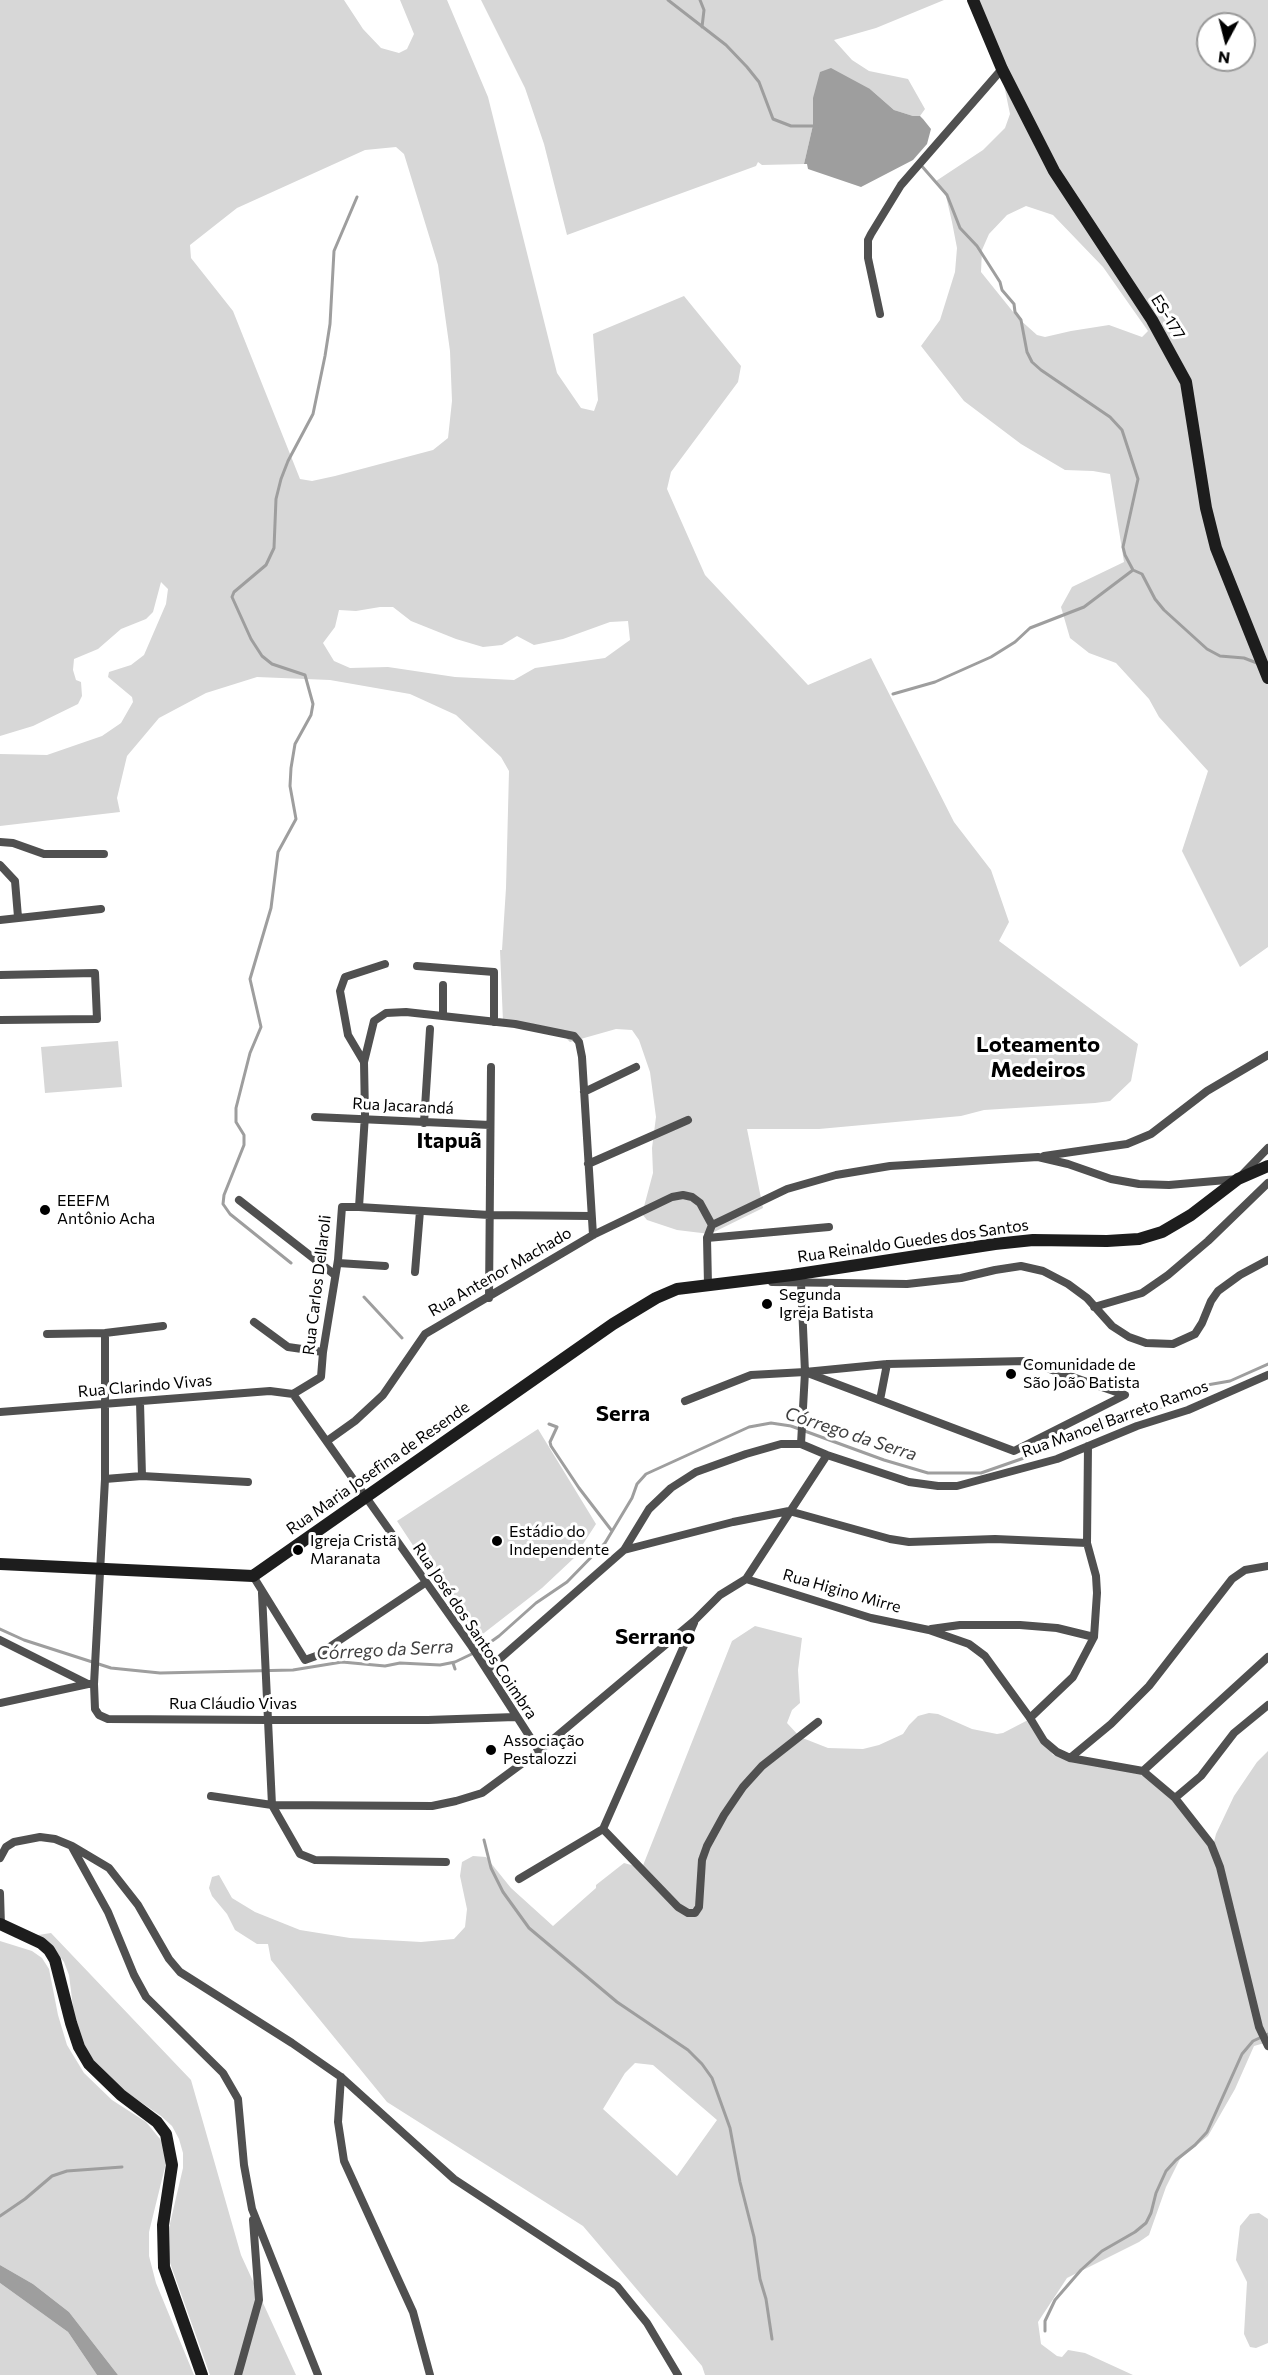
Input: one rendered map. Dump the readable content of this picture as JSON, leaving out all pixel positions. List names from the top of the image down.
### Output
{
  "streets": {
    "main road": ["ES-177", "Rua Reinaldo Guedes dos Santos", "Rua Maria Josefina de Resende"],
    "street": [
      "Rua Jacarandá",
      "Rua Antenor Machado",
      "Rua Carlos Dellaroli",
      "Rua Clarindo Vivas",
      "Rua Manoel Barreto Ramos",
      "Rua Higino Mirre",
      "Rua José dos Santos Coimbra",
      "Rua Cláudio Vivas"
    ]
  },
  "crossings": [
    ["Rua Reinaldo Guedes dos Santos", "Rua Maria Josefina de Resende"],
    ["Rua Antenor Machado", "Rua José dos Santos Coimbra"],
    ["Rua Carlos Dellaroli", "Rua Clarindo Vivas"],
    ["Rua Carlos Dellaroli", "Rua José dos Santos Coimbra"],
    ["Rua Clarindo Vivas", "Rua José dos Santos Coimbra"],
    ["Rua Clarindo Vivas", "Rua Cláudio Vivas"],
    ["Rua Manoel Barreto Ramos", "Rua José dos Santos Coimbra"],
    ["Rua Maria Josefina de Resende", "Rua José dos Santos Coimbra"],
    ["Rua José dos Santos Coimbra", "Rua Cláudio Vivas"]
  ],
  "districts": [
    "Loteamento Medeiros",
    "Itapuã",
    "Serra",
    "Serrano"
  ],
  "water": ["Córrego da Serra"],
  "places": [
    "EEEFM Antônio Acha",
    "Segunda Igreja Batista",
    "Comunidade de São João Batista",
    "Estádio do Independente",
    "Igreja Cristã Maranata",
    "Associação Pestalozzi"
  ],
  "north": "bottom"
}
